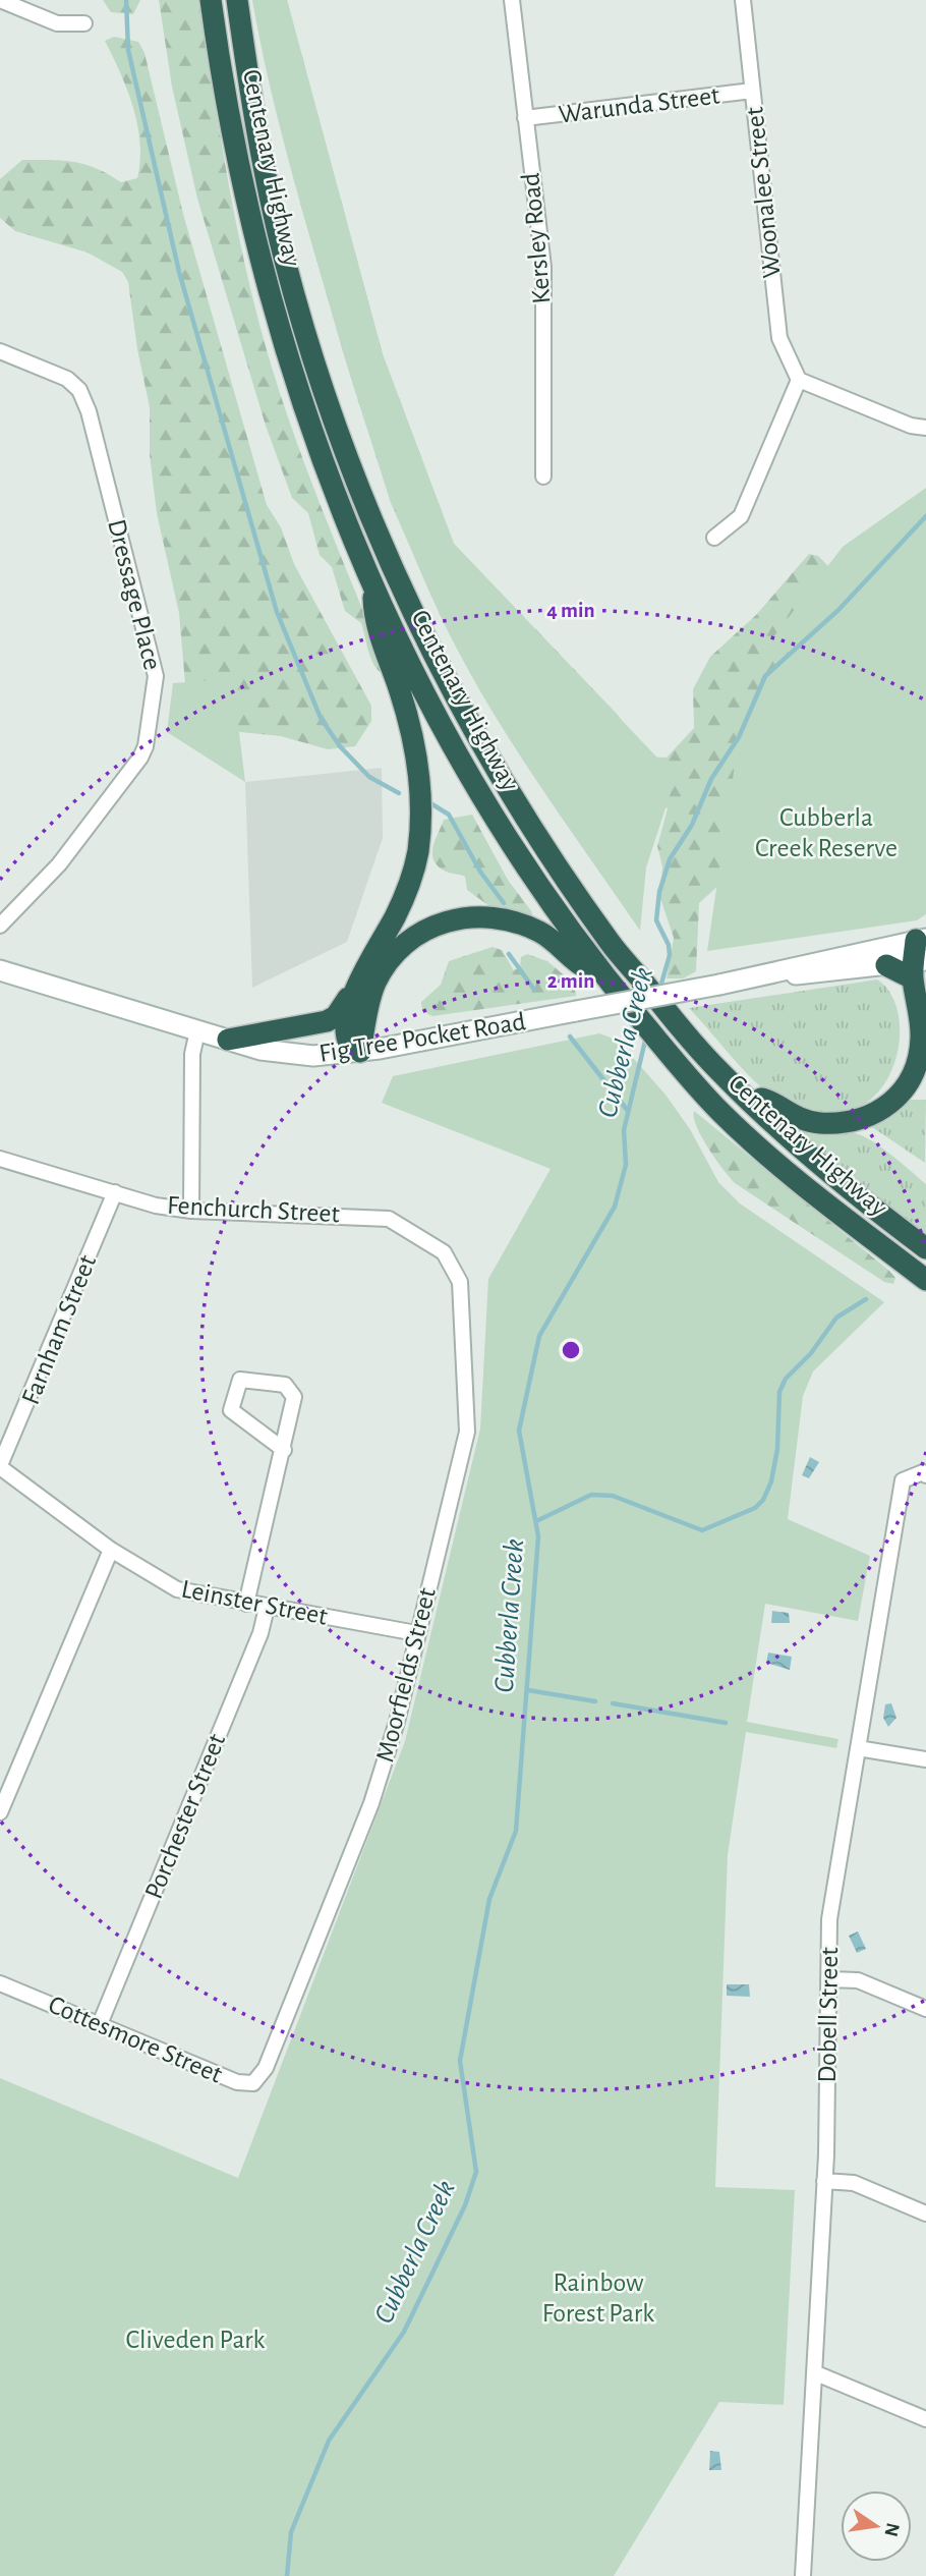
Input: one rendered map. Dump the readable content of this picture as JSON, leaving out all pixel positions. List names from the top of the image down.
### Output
{
  "streets": {
    "highway": ["Centenary Highway"],
    "main road": ["Fig Tree Pocket Road"],
    "street": [
      "Warunda Street",
      "Woonalee Street",
      "Kersley Road",
      "Dressage Place",
      "Fenchurch Street",
      "Farnham Street",
      "Leinster Street",
      "Moorfields Street",
      "Porchester Street",
      "Dobell Street",
      "Cottesmore Street"
    ]
  },
  "crossings": [
    ["Warunda Street", "Woonalee Street"],
    ["Warunda Street", "Kersley Road"],
    ["Fenchurch Street", "Farnham Street"],
    ["Fenchurch Street", "Moorfields Street"],
    ["Farnham Street", "Leinster Street"],
    ["Leinster Street", "Moorfields Street"],
    ["Leinster Street", "Porchester Street"],
    ["Moorfields Street", "Cottesmore Street"],
    ["Porchester Street", "Cottesmore Street"]
  ],
  "water": ["Cubberla Creek"],
  "parks": ["Cubberla Creek Reserve", "Rainbow Forest Park", "Cliveden Park"],
  "north": "right",
  "rings": ["4 min", "2 min"]
}
